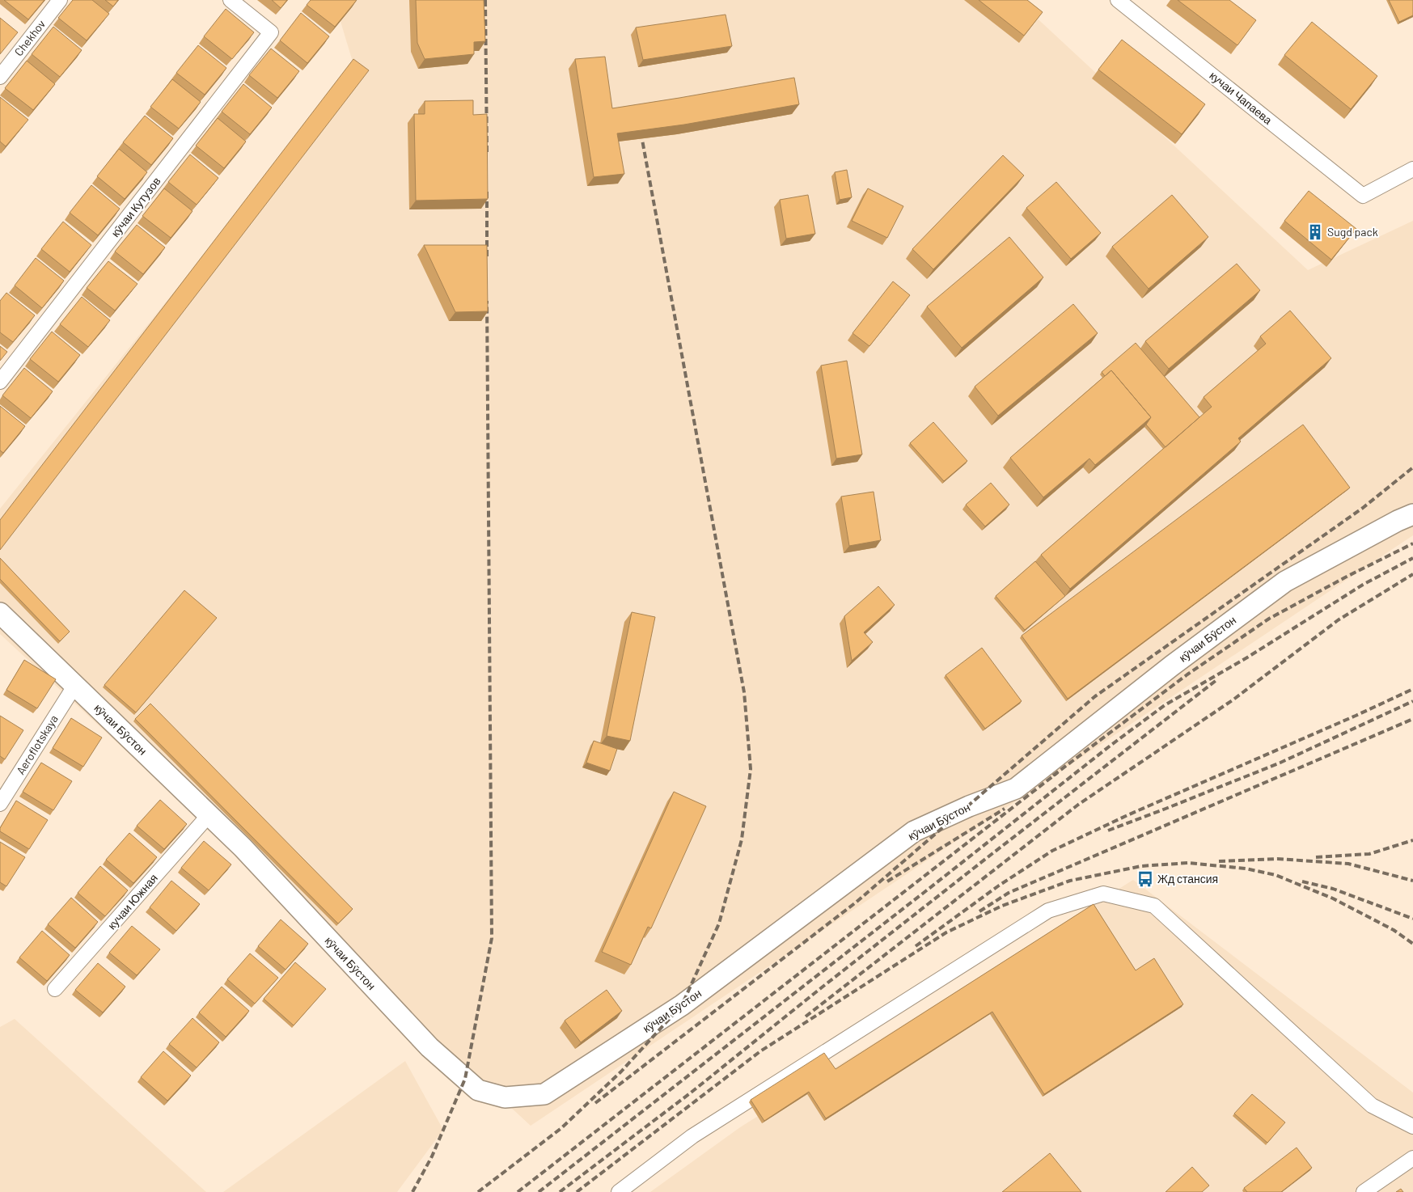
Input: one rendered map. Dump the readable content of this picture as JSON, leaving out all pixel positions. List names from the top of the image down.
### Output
{
  "streets": {
    "main road": ["кӯчаи Бӯстон"],
    "street": [
      "Chekhov",
      "кучаи Чапаева",
      "кӯчаи Кутузов",
      "Aeroflotskaya",
      "кучаи Южная"
    ]
  },
  "crossings": [
    ["кӯчаи Бӯстон", "Aeroflotskaya"],
    ["кӯчаи Бӯстон", "кучаи Южная"]
  ],
  "places": {
    "building": ["Sugd pack"],
    "bus stop": ["Жд стансия"]
  }
}
